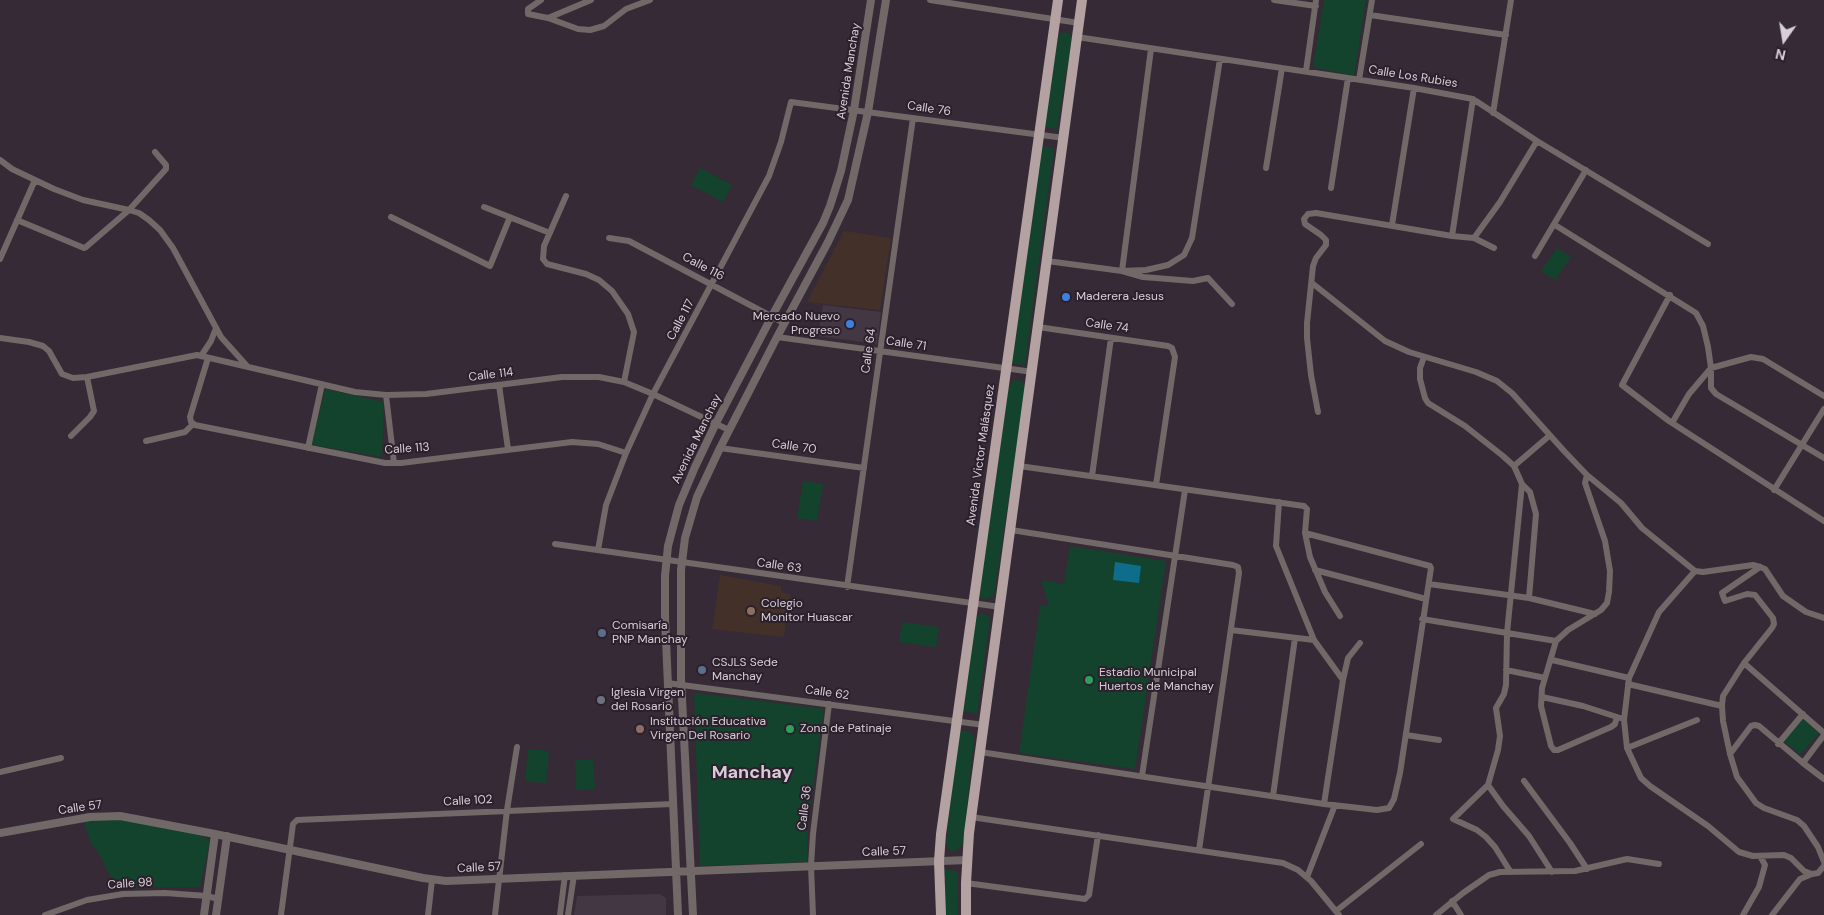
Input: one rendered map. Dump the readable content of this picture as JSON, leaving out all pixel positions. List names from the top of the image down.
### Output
{
  "streets": {
    "main road": ["Avenida Victor Malásquez"],
    "street": [
      "Avenida Manchay",
      "Calle Los Rubies",
      "Calle 76",
      "Calle 116",
      "Calle 117",
      "Calle 74",
      "Calle 71",
      "Calle 64",
      "Calle 114",
      "Calle 70",
      "Calle 113",
      "Calle 63",
      "Calle 62",
      "Calle 102",
      "Calle 57",
      "Calle 36",
      "Calle 98"
    ]
  },
  "crossings": [
    ["Avenida Manchay", "Calle 76"],
    ["Avenida Manchay", "Calle 116"],
    ["Avenida Manchay", "Calle 71"],
    ["Avenida Manchay", "Calle 114"],
    ["Avenida Manchay", "Calle 70"],
    ["Avenida Manchay", "Calle 63"],
    ["Avenida Manchay", "Calle 62"],
    ["Avenida Manchay", "Calle 102"],
    ["Avenida Manchay", "Calle 57"],
    ["Calle 76", "Calle 117"],
    ["Calle 76", "Calle 64"],
    ["Calle 76", "Avenida Victor Malásquez"],
    ["Calle 116", "Calle 117"],
    ["Calle 117", "Calle 114"],
    ["Calle 117", "Calle 113"],
    ["Calle 117", "Calle 63"],
    ["Calle 71", "Calle 64"],
    ["Calle 71", "Avenida Victor Malásquez"],
    ["Calle 64", "Calle 70"],
    ["Calle 64", "Calle 63"],
    ["Avenida Victor Malásquez", "Calle 63"],
    ["Avenida Victor Malásquez", "Calle 62"],
    ["Avenida Victor Malásquez", "Calle 57"],
    ["Calle 62", "Calle 36"],
    ["Calle 102", "Calle 57"],
    ["Calle 57", "Calle 36"]
  ],
  "districts": ["Manchay"],
  "places": [
    "Maderera Jesus",
    "Mercado Nuevo Progreso",
    "Colegio Monitor Huascar",
    "Comisaría PNP Manchay",
    "CSJLS Sede Manchay",
    "Estadio Municipal Huertos de Manchay",
    "Iglesia Virgen del Rosario",
    "Institución Educativa Virgen Del Rosario",
    "Zona de Patinaje"
  ],
  "north": "bottom"
}
